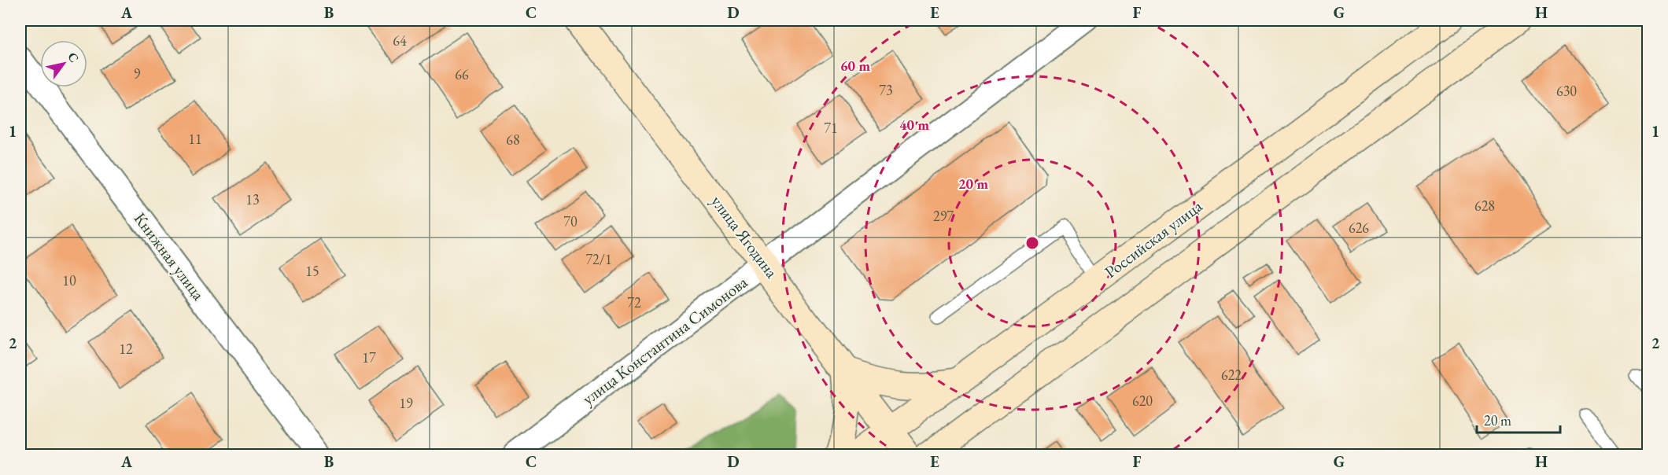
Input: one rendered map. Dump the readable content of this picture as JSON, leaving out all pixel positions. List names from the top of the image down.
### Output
{
  "streets": {
    "main road": ["улица Ягодина", "Российская улица"],
    "street": ["Книжная улица", "улица Константина Симонова"]
  },
  "crossings": [
    ["улица Ягодина", "Российская улица"],
    ["улица Ягодина", "улица Константина Симонова"]
  ],
  "house_numbers": [
    "64",
    "9",
    "66",
    "73",
    "630",
    "71",
    "11",
    "68",
    "13",
    "628",
    "297",
    "70",
    "626",
    "72/1",
    "15",
    "10",
    "72",
    "12",
    "17",
    "622",
    "620",
    "19"
  ],
  "scale_bar": "20 m",
  "north": "top right",
  "grid": {
    "columns": [
      "A",
      "B",
      "C",
      "D",
      "E",
      "F",
      "G",
      "H"
    ],
    "rows": ["1", "2"]
  },
  "rings": ["60 m", "40 m", "20 m"]
}
